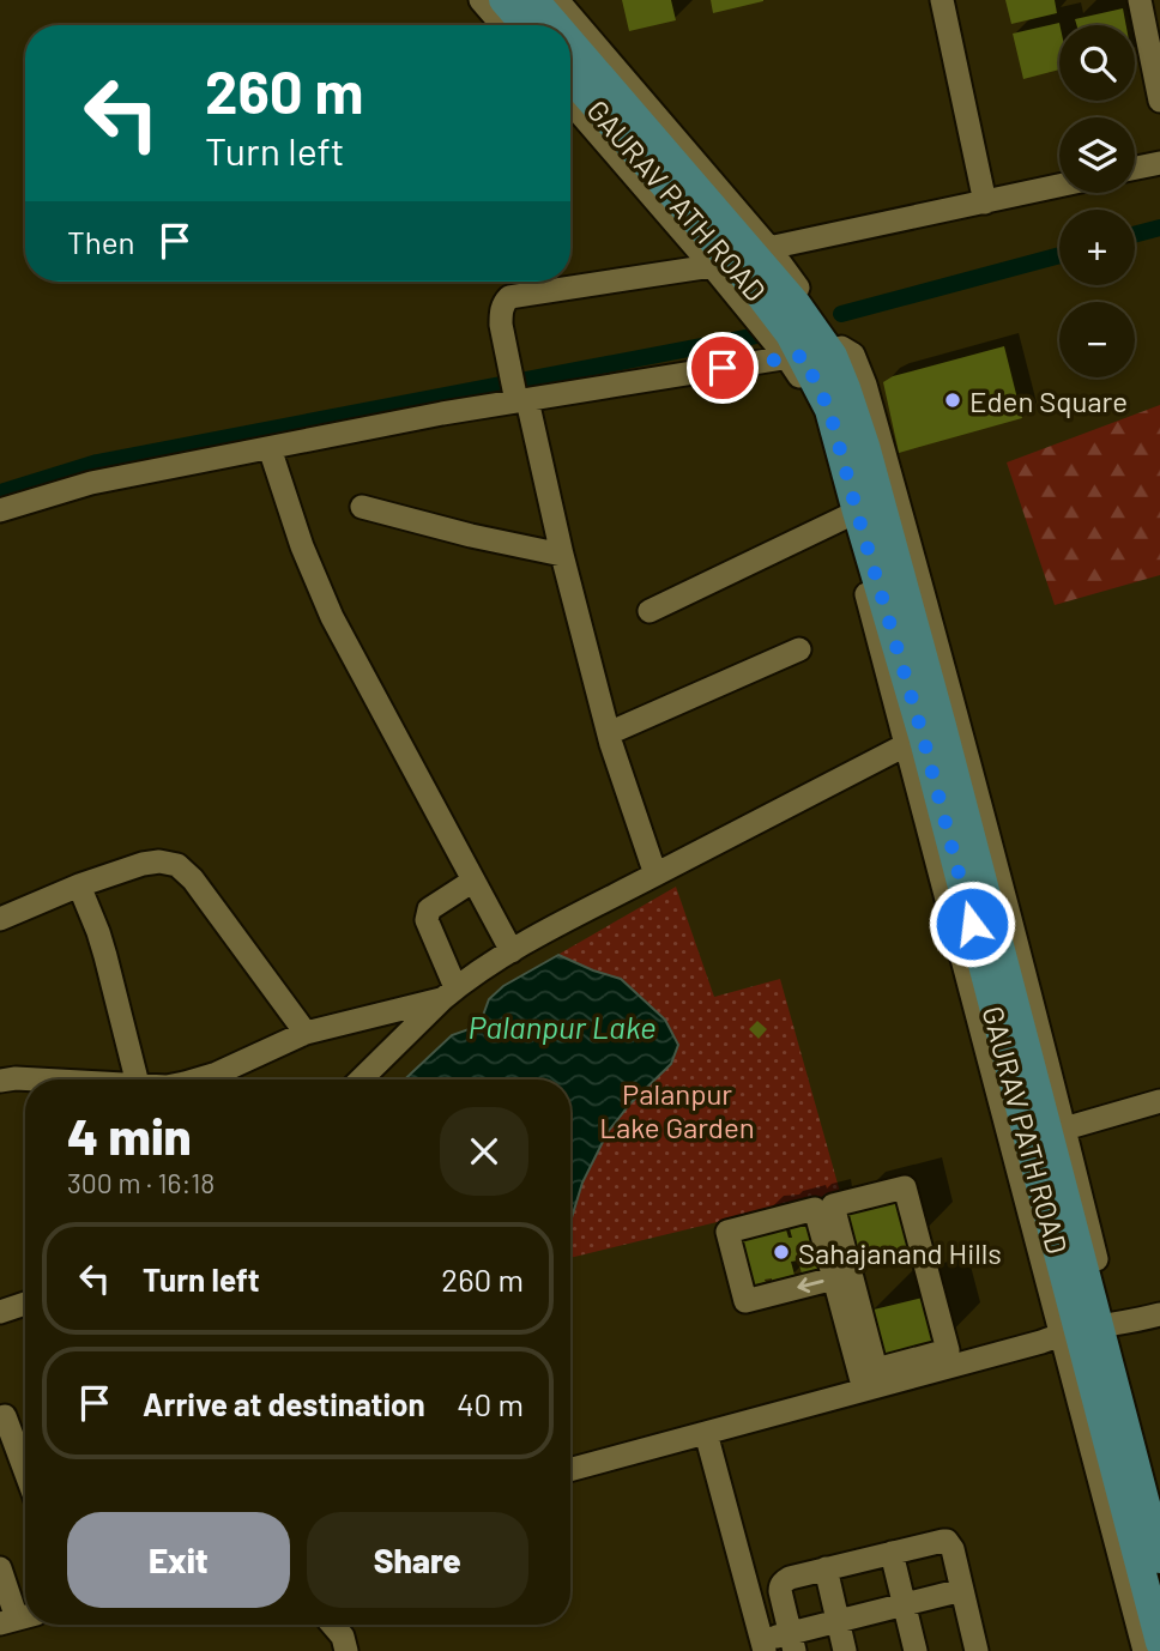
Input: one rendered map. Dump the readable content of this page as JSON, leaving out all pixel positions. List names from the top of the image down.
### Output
{
  "streets": {
    "main road": ["GAURAV PATH ROAD"]
  },
  "water": ["Palanpur Lake"],
  "parks": ["Palanpur Lake Garden"],
  "places": ["Eden Square", "Sahajanand Hills"],
  "page": {
    "map_buttons": ["+", "−"],
    "turn": ["260 m", "Turn left"],
    "then": "Then",
    "heading": ["4 min", "300 m · 16:18"],
    "list": [
      {
        "name": "Turn left",
        "value": "260 m"
      },
      {
        "name": "Arrive at destination",
        "value": "40 m"
      }
    ],
    "buttons": ["Exit", "Share"]
  }
}
